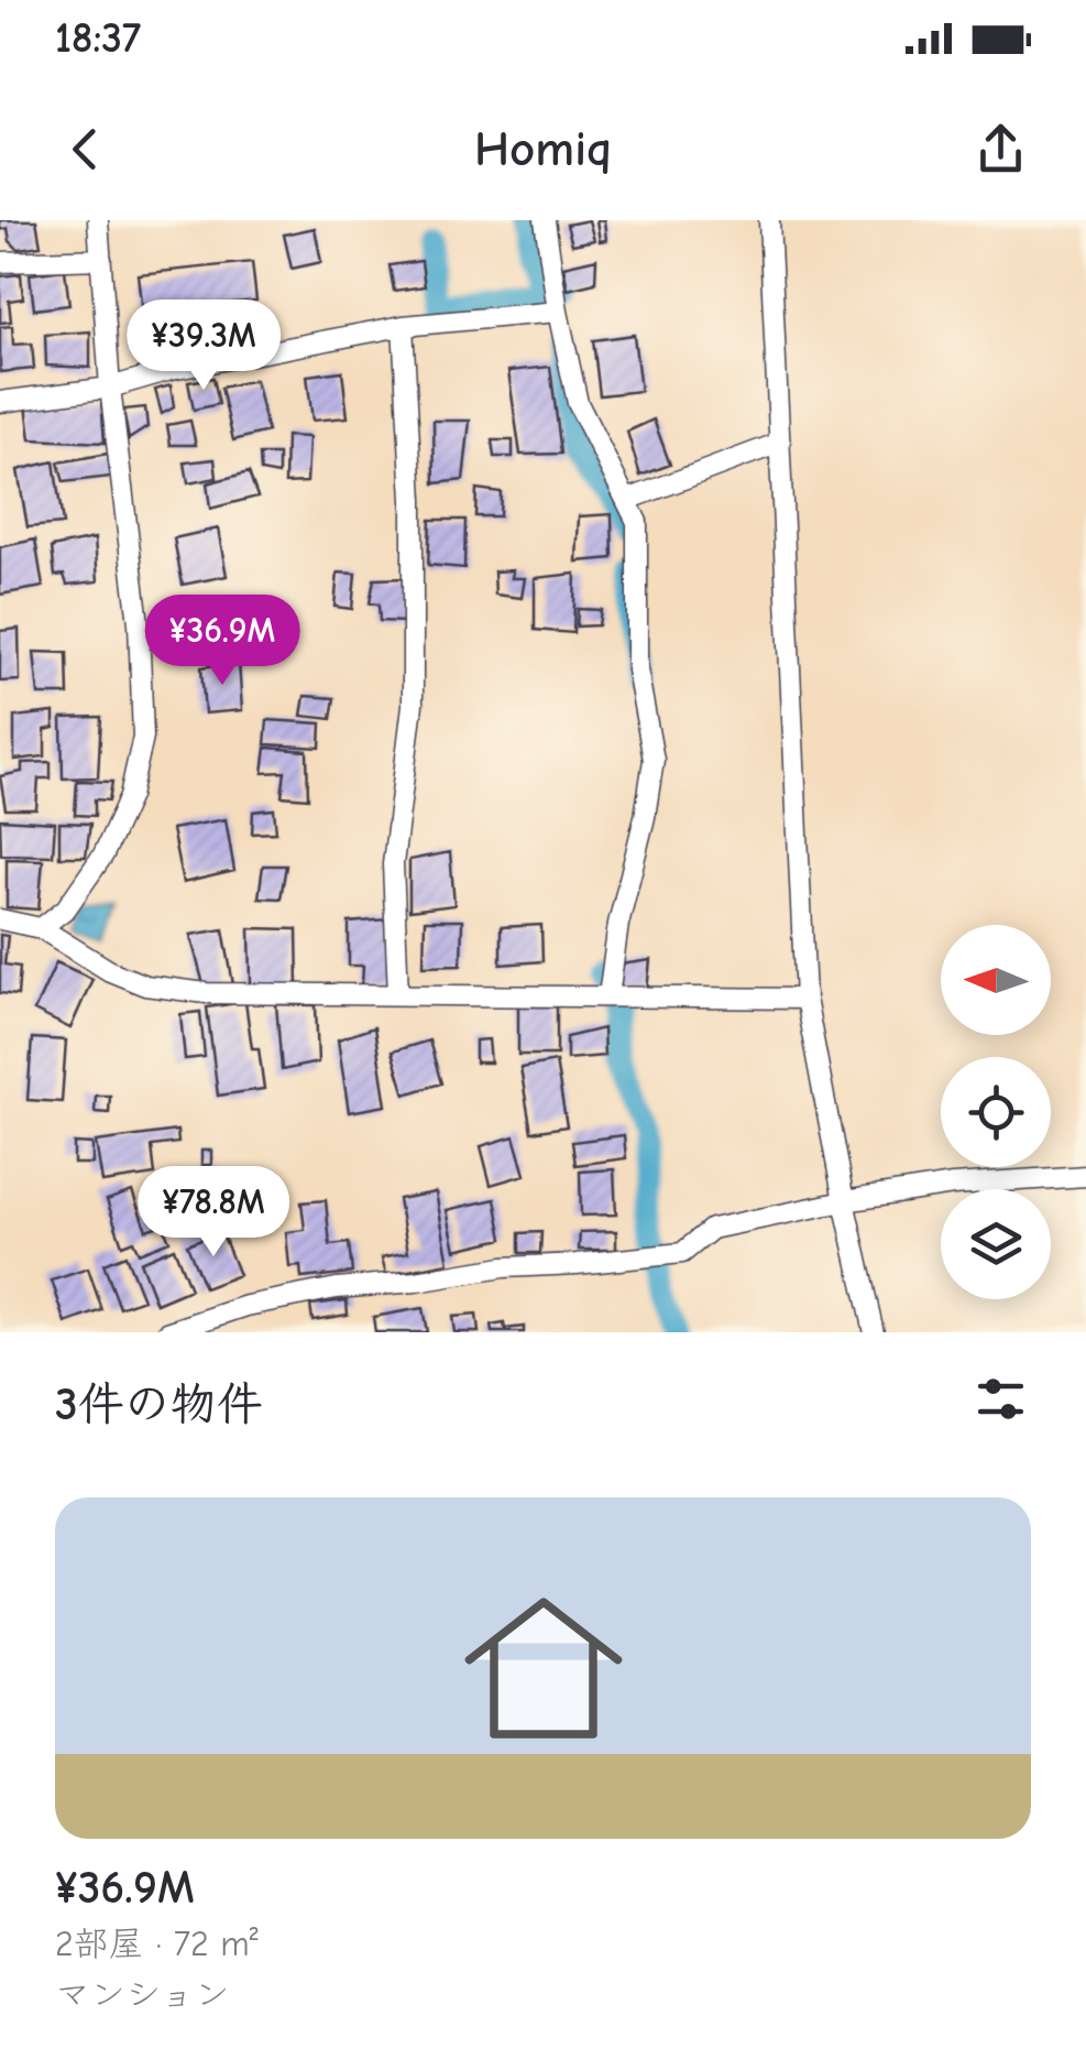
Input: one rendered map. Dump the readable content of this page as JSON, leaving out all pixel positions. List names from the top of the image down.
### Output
{
  "north": "left",
  "page": {
    "status": "18:37",
    "header": "Homiq",
    "price": ["¥39.3M", "¥36.9M", "¥78.8M"],
    "heading": "3件の物件",
    "list": [
      {
        "name": "¥36.9M",
        "note": "2部屋 · 72 m² · マンション"
      }
    ]
  }
}
